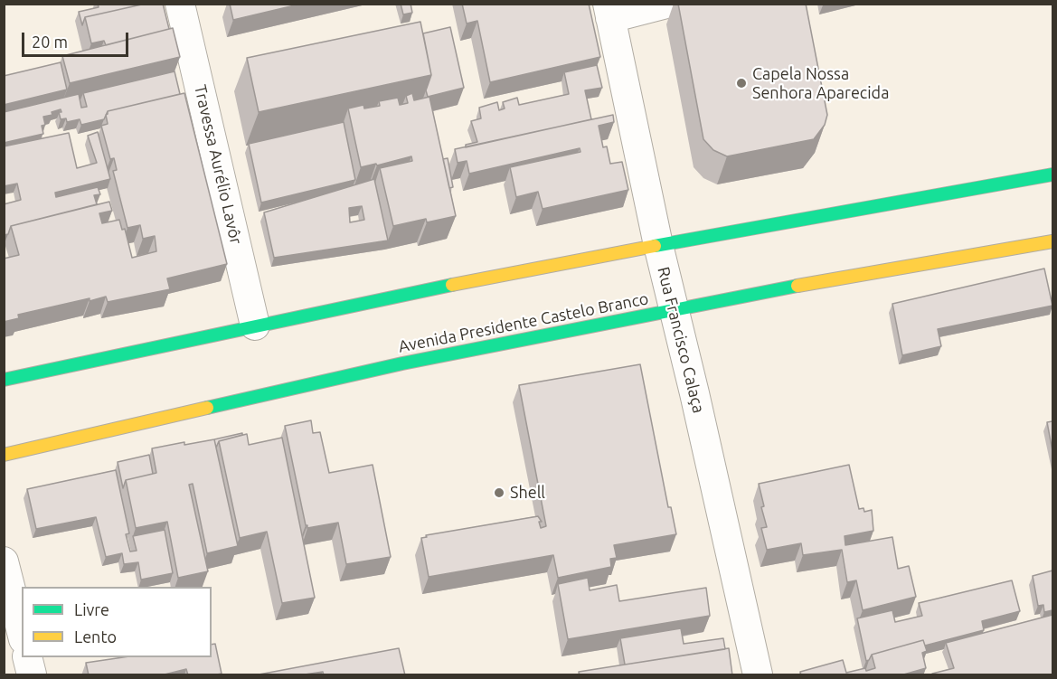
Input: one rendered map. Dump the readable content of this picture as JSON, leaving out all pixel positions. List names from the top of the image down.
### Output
{
  "streets": {
    "main road": ["Avenida Presidente Castelo Branco"],
    "street": ["Travessa Aurélio Lavôr", "Rua Francisco Calaça"]
  },
  "crossings": [
    ["Avenida Presidente Castelo Branco", "Rua Francisco Calaça"]
  ],
  "places": ["Capela Nossa Senhora Aparecida", "Shell"],
  "legend": ["Livre", "Lento"],
  "scale_bar": "20 m"
}
